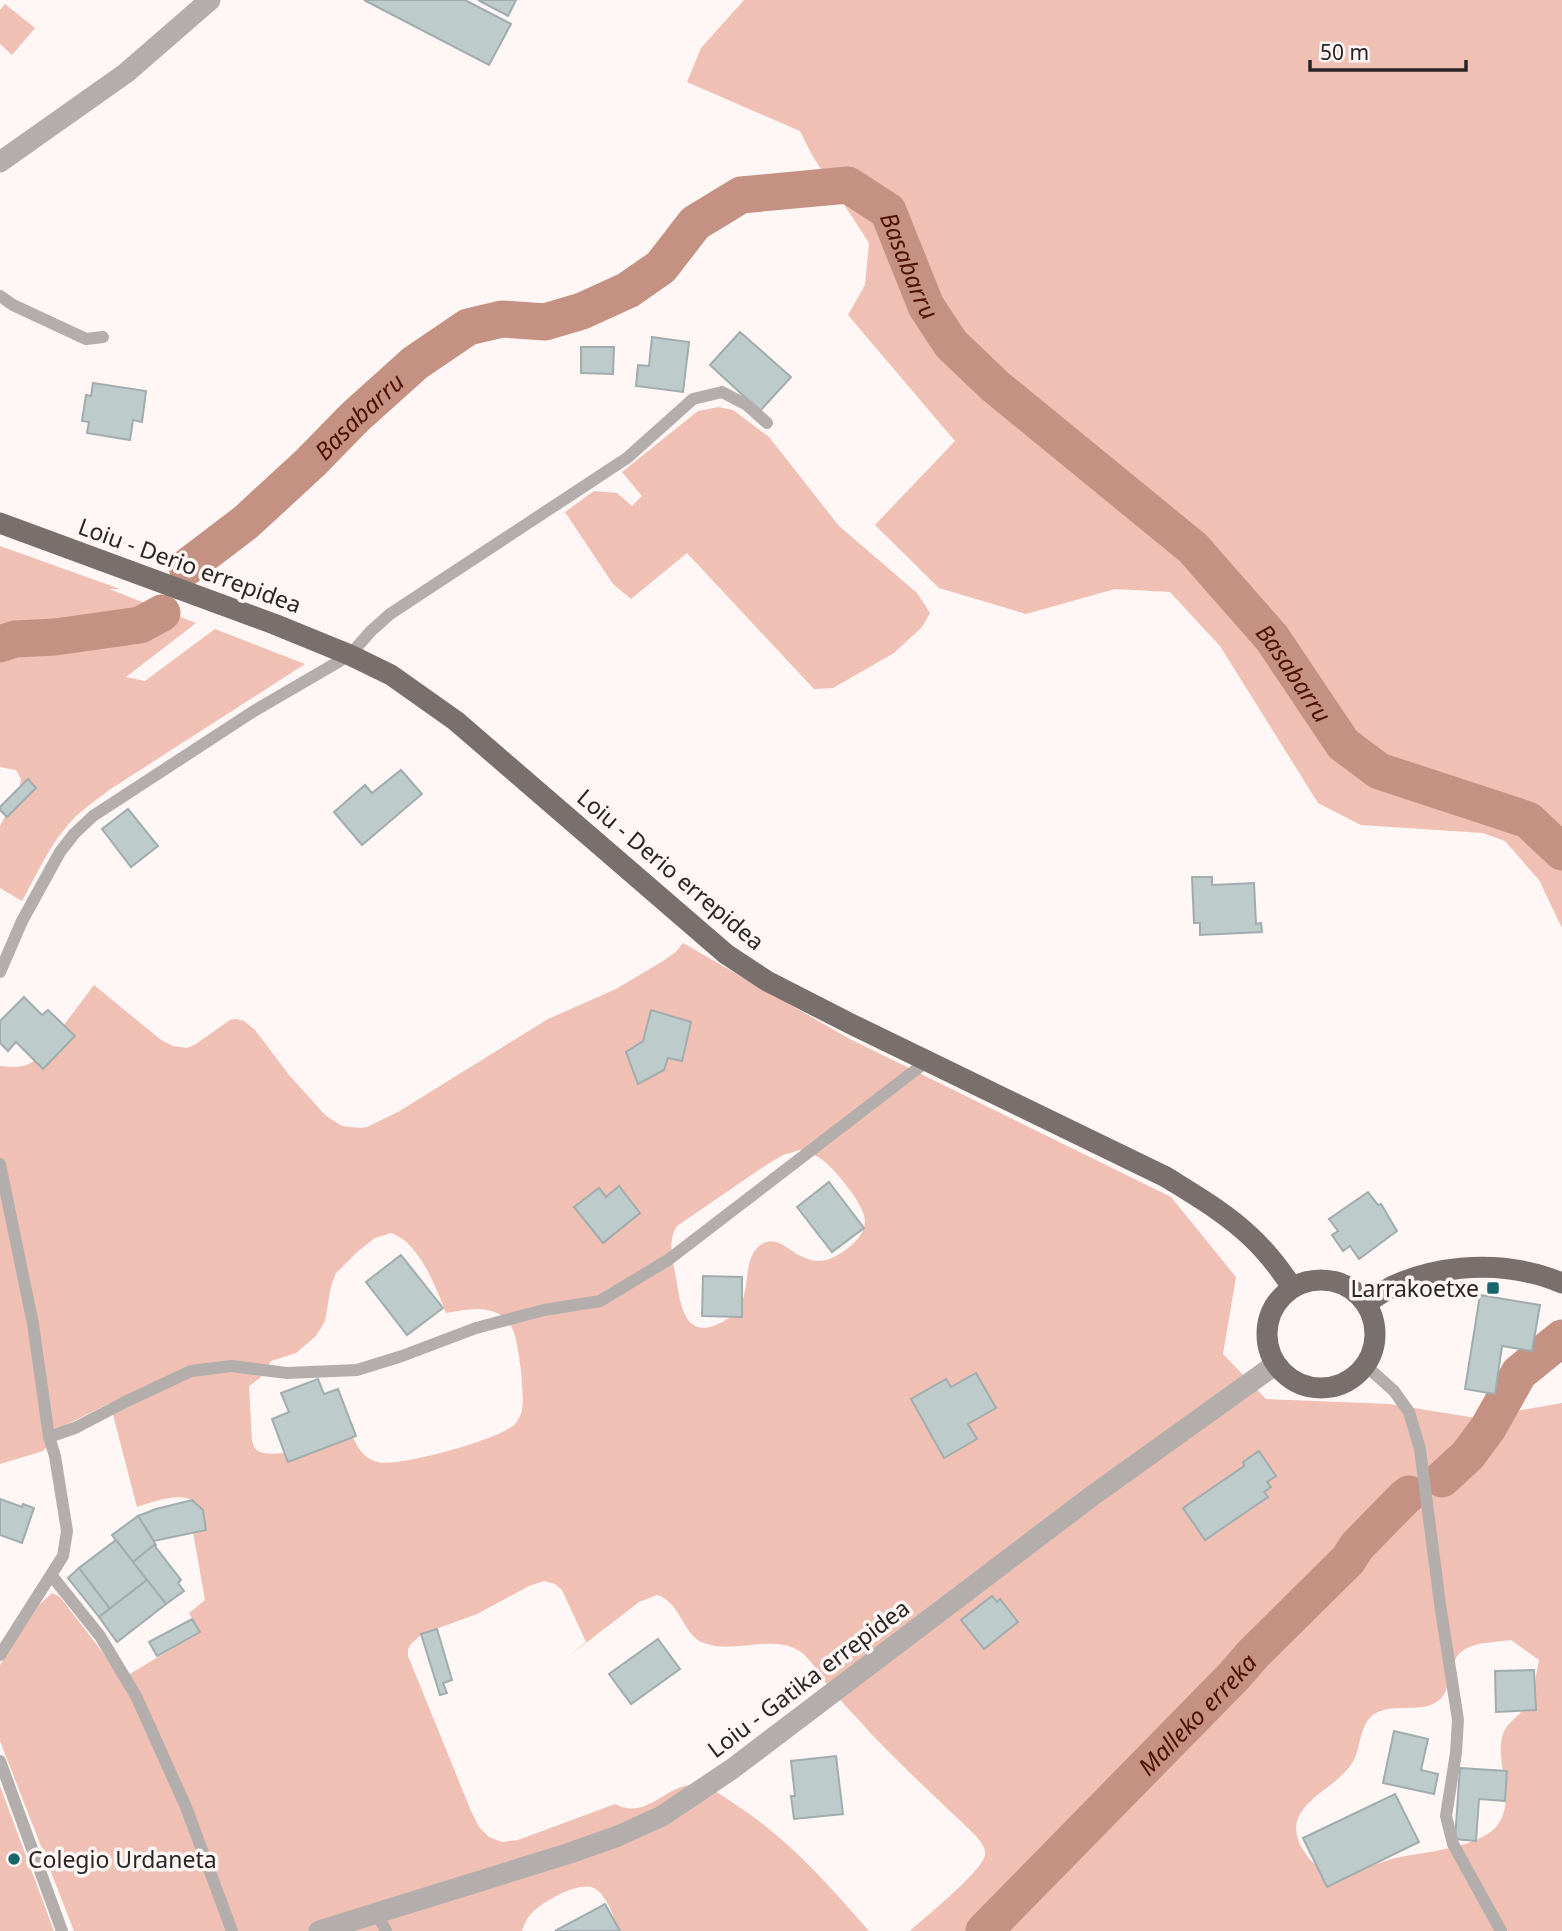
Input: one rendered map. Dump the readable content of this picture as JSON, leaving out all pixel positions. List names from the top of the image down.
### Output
{
  "streets": {
    "main road": ["Loiu - Derio errepidea"],
    "street": ["Loiu - Gatika errepidea"]
  },
  "crossings": [
    ["Loiu - Derio errepidea", "Loiu - Gatika errepidea"]
  ],
  "water": ["Basabarru", "Malleko erreka"],
  "places": {
    "transit": ["Larrakoetxe"],
    "other": ["Colegio Urdaneta"]
  },
  "scale_bar": "50 m"
}
